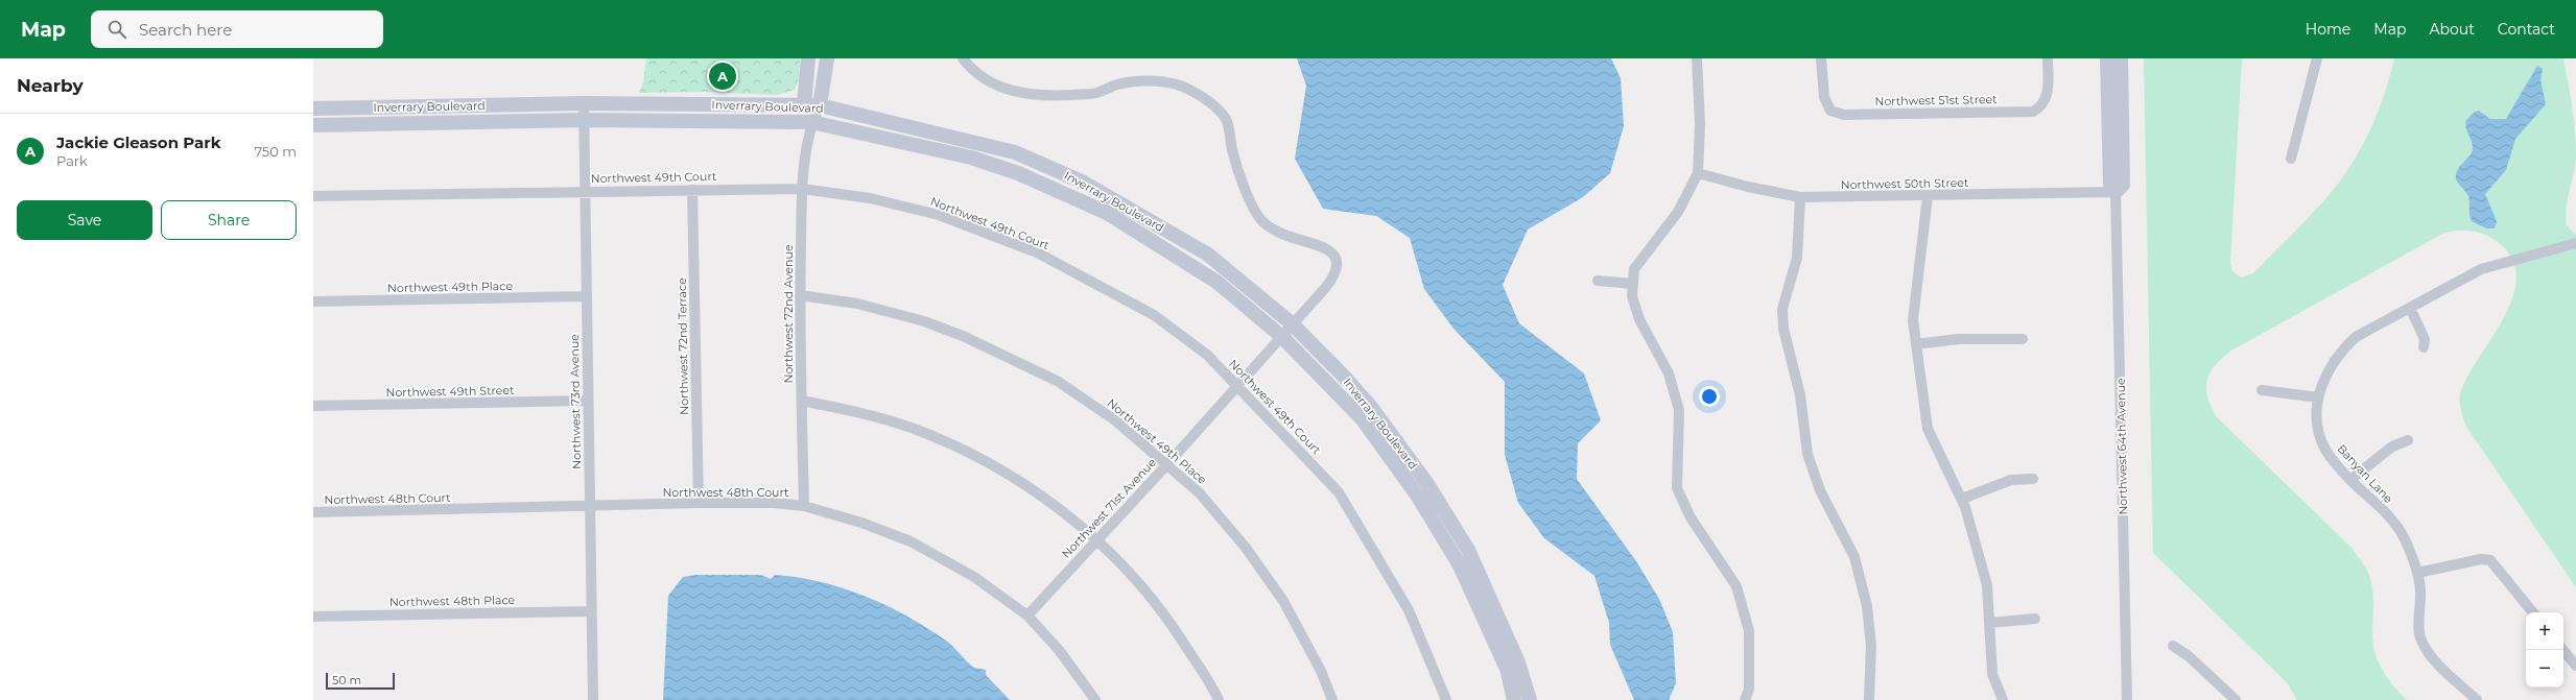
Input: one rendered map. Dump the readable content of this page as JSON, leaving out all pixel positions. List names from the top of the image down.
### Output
{
  "streets": {
    "street": [
      "Northwest 51st Street",
      "Inverrary Boulevard",
      "Northwest 49th Court",
      "Northwest 50th Street",
      "Northwest 49th Place",
      "Northwest 72nd Avenue",
      "Northwest 72nd Terrace",
      "Northwest 49th Street",
      "Northwest 73rd Avenue",
      "Northwest 64th Avenue",
      "Banyan Lane",
      "Northwest 48th Court",
      "Northwest 71st Avenue",
      "Northwest 48th Place"
    ]
  },
  "crossings": [
    ["Inverrary Boulevard", "Northwest 72nd Avenue"],
    ["Inverrary Boulevard", "Northwest 73rd Avenue"],
    ["Inverrary Boulevard", "Northwest 71st Avenue"],
    ["Northwest 49th Court", "Northwest 72nd Avenue"],
    ["Northwest 49th Court", "Northwest 72nd Terrace"],
    ["Northwest 49th Court", "Northwest 73rd Avenue"],
    ["Northwest 49th Court", "Northwest 71st Avenue"],
    ["Northwest 50th Street", "Northwest 64th Avenue"],
    ["Northwest 49th Place", "Northwest 72nd Avenue"],
    ["Northwest 49th Place", "Northwest 73rd Avenue"],
    ["Northwest 49th Place", "Northwest 71st Avenue"],
    ["Northwest 72nd Avenue", "Northwest 48th Court"],
    ["Northwest 72nd Terrace", "Northwest 48th Court"],
    ["Northwest 49th Street", "Northwest 73rd Avenue"],
    ["Northwest 73rd Avenue", "Northwest 48th Court"],
    ["Northwest 73rd Avenue", "Northwest 48th Place"],
    ["Northwest 48th Court", "Northwest 71st Avenue"]
  ],
  "scale_bar": "50 m",
  "page": {
    "header": "Map",
    "search": "Search here",
    "nav": [
      "Home",
      "Map",
      "About",
      "Contact"
    ],
    "heading": "Nearby",
    "pins": "A",
    "list": [
      {
        "mark": "A",
        "name": "Jackie Gleason Park",
        "note": "Park",
        "value": "750 m"
      }
    ],
    "buttons": ["Save", "Share"],
    "map_buttons": ["+", "−"],
    "scale": "50 m"
  }
}
